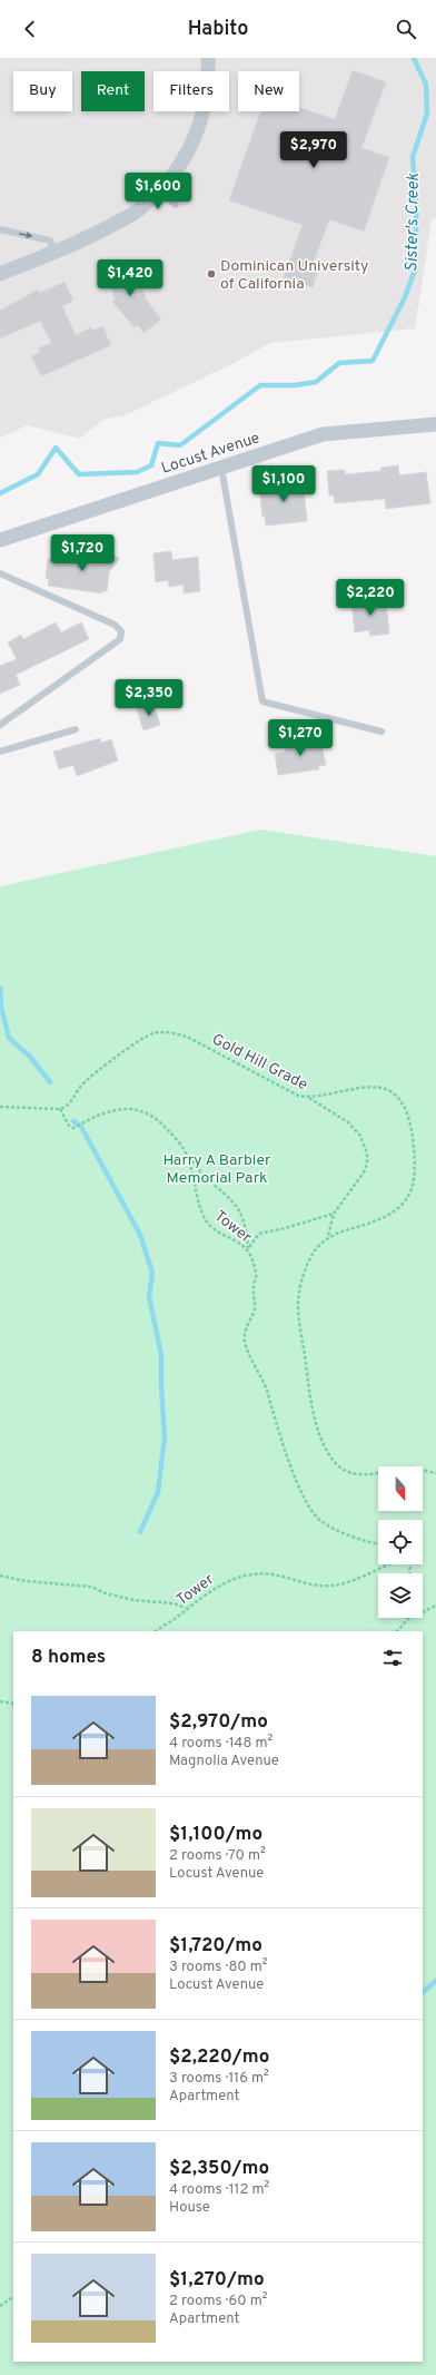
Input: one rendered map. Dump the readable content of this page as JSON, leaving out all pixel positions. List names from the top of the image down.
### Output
{
  "streets": {
    "street": ["Locust Avenue"],
    "path": ["Gold Hill Grade", "Tower"]
  },
  "crossings": [
    ["Gold Hill Grade", "Tower"]
  ],
  "water": ["Sister's Creek"],
  "parks": ["Harry A Barbier Memorial Park"],
  "places": ["Dominican University of California"],
  "north": "bottom",
  "page": {
    "header": "Habito",
    "chip": [
      "Buy",
      "Rent",
      "Filters",
      "New"
    ],
    "price": [
      "$2,970",
      "$1,600",
      "$1,420",
      "$1,100",
      "$1,720",
      "$2,220",
      "$2,350",
      "$1,270"
    ],
    "heading": "8 homes",
    "list": [
      {
        "name": "$2,970/mo",
        "note": "4 rooms · 148 m² · Magnolia Avenue"
      },
      {
        "name": "$1,100/mo",
        "note": "2 rooms · 70 m² · Locust Avenue"
      },
      {
        "name": "$1,720/mo",
        "note": "3 rooms · 80 m² · Locust Avenue"
      },
      {
        "name": "$2,220/mo",
        "note": "3 rooms · 116 m² · Apartment"
      },
      {
        "name": "$2,350/mo",
        "note": "4 rooms · 112 m² · House"
      },
      {
        "name": "$1,270/mo",
        "note": "2 rooms · 60 m² · Apartment"
      }
    ]
  }
}
